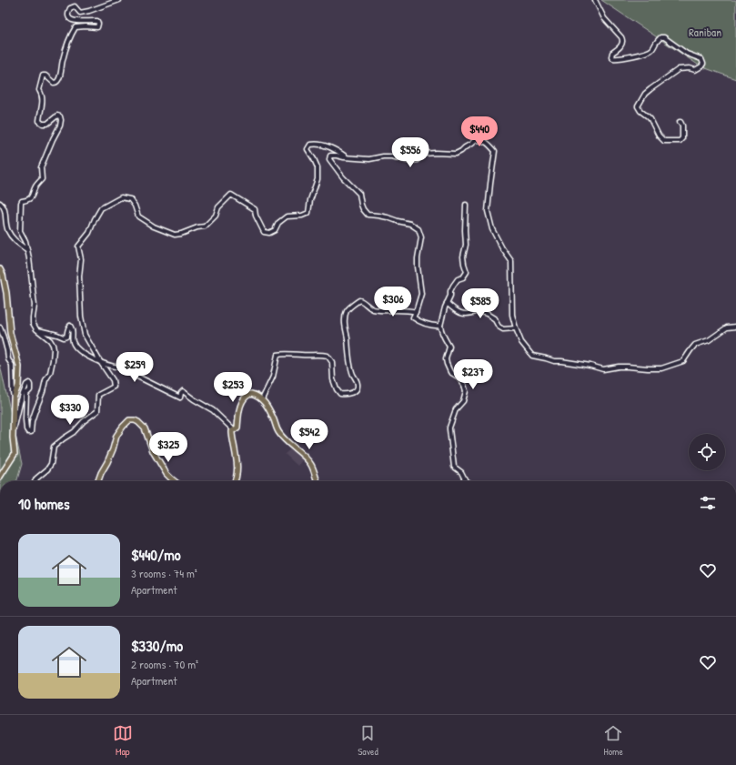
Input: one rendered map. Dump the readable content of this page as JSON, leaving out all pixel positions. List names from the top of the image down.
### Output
{
  "parks": ["Raniban"],
  "page": {
    "price": [
      "$440",
      "$556",
      "$306",
      "$585",
      "$259",
      "$237",
      "$253",
      "$330",
      "$542",
      "$325"
    ],
    "heading": "10 homes",
    "list": [
      {
        "name": "$440/mo",
        "note": "3 rooms · 74 m² · Apartment"
      },
      {
        "name": "$330/mo",
        "note": "2 rooms · 70 m² · Apartment"
      }
    ],
    "tabs": ["Map", "Saved", "Home"]
  }
}
